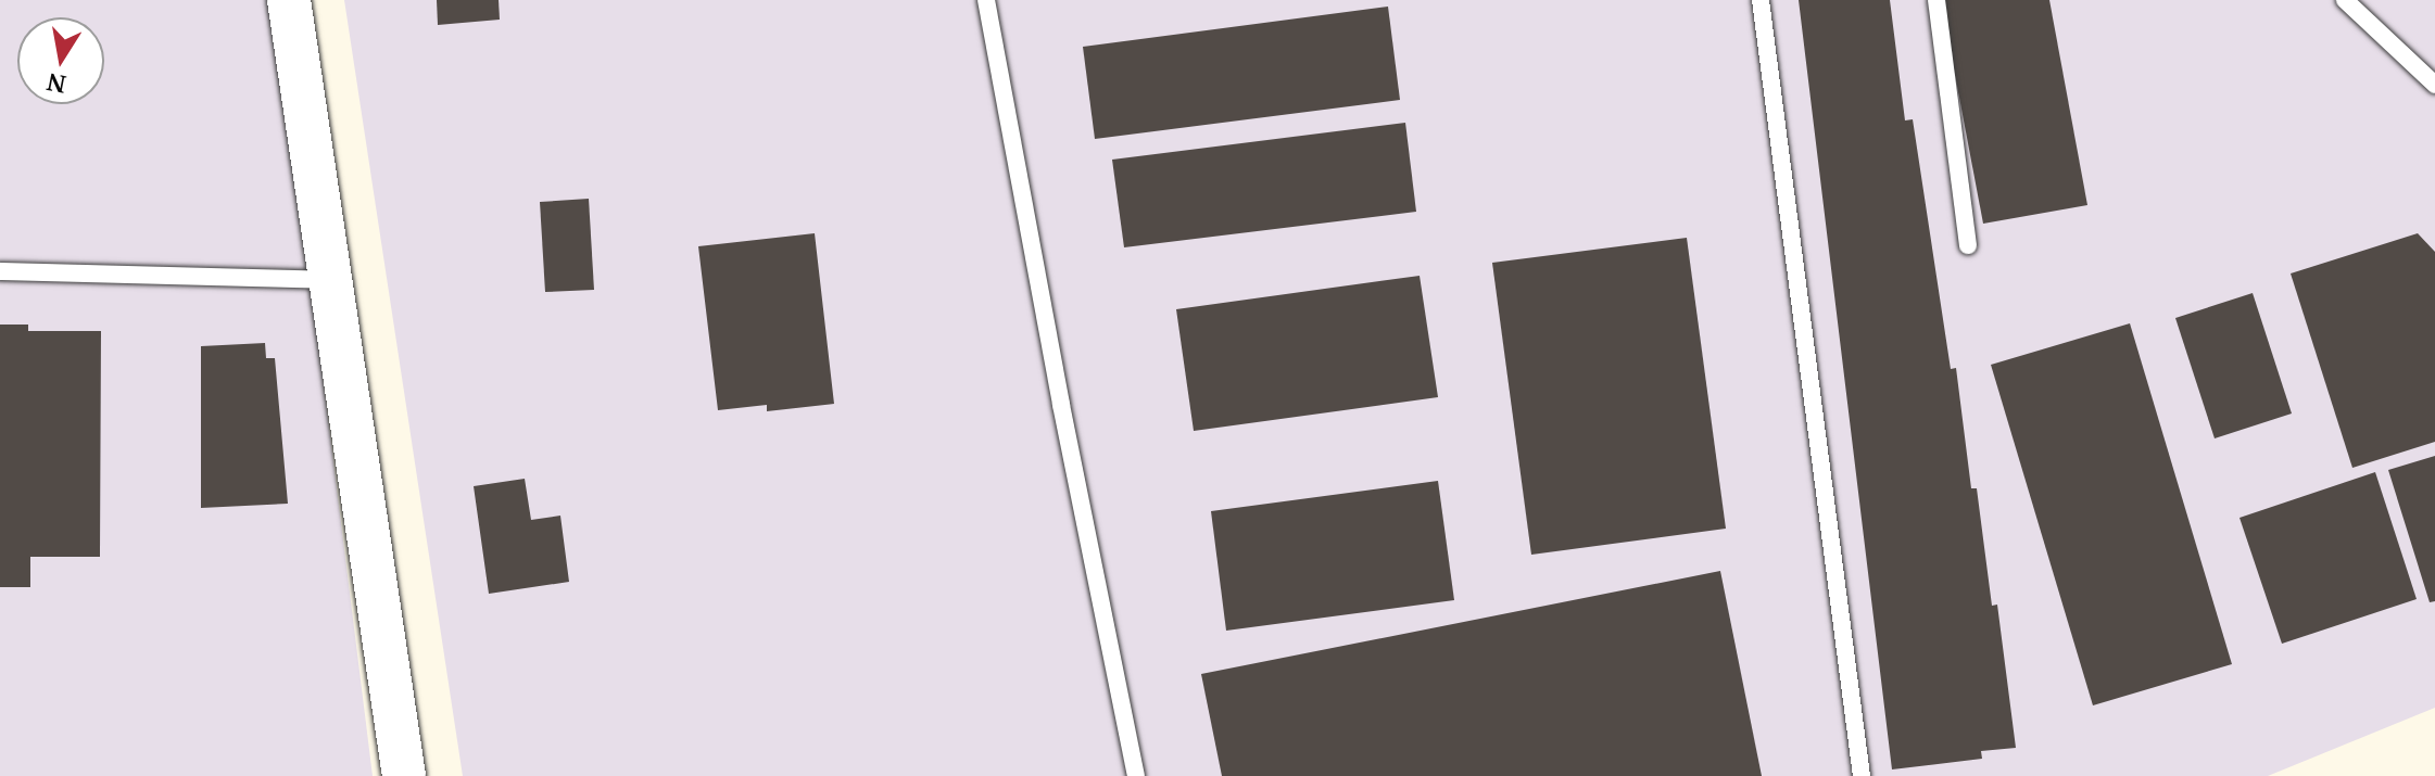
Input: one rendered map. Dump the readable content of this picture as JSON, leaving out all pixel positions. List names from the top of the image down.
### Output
{
  "north": "bottom"
}
